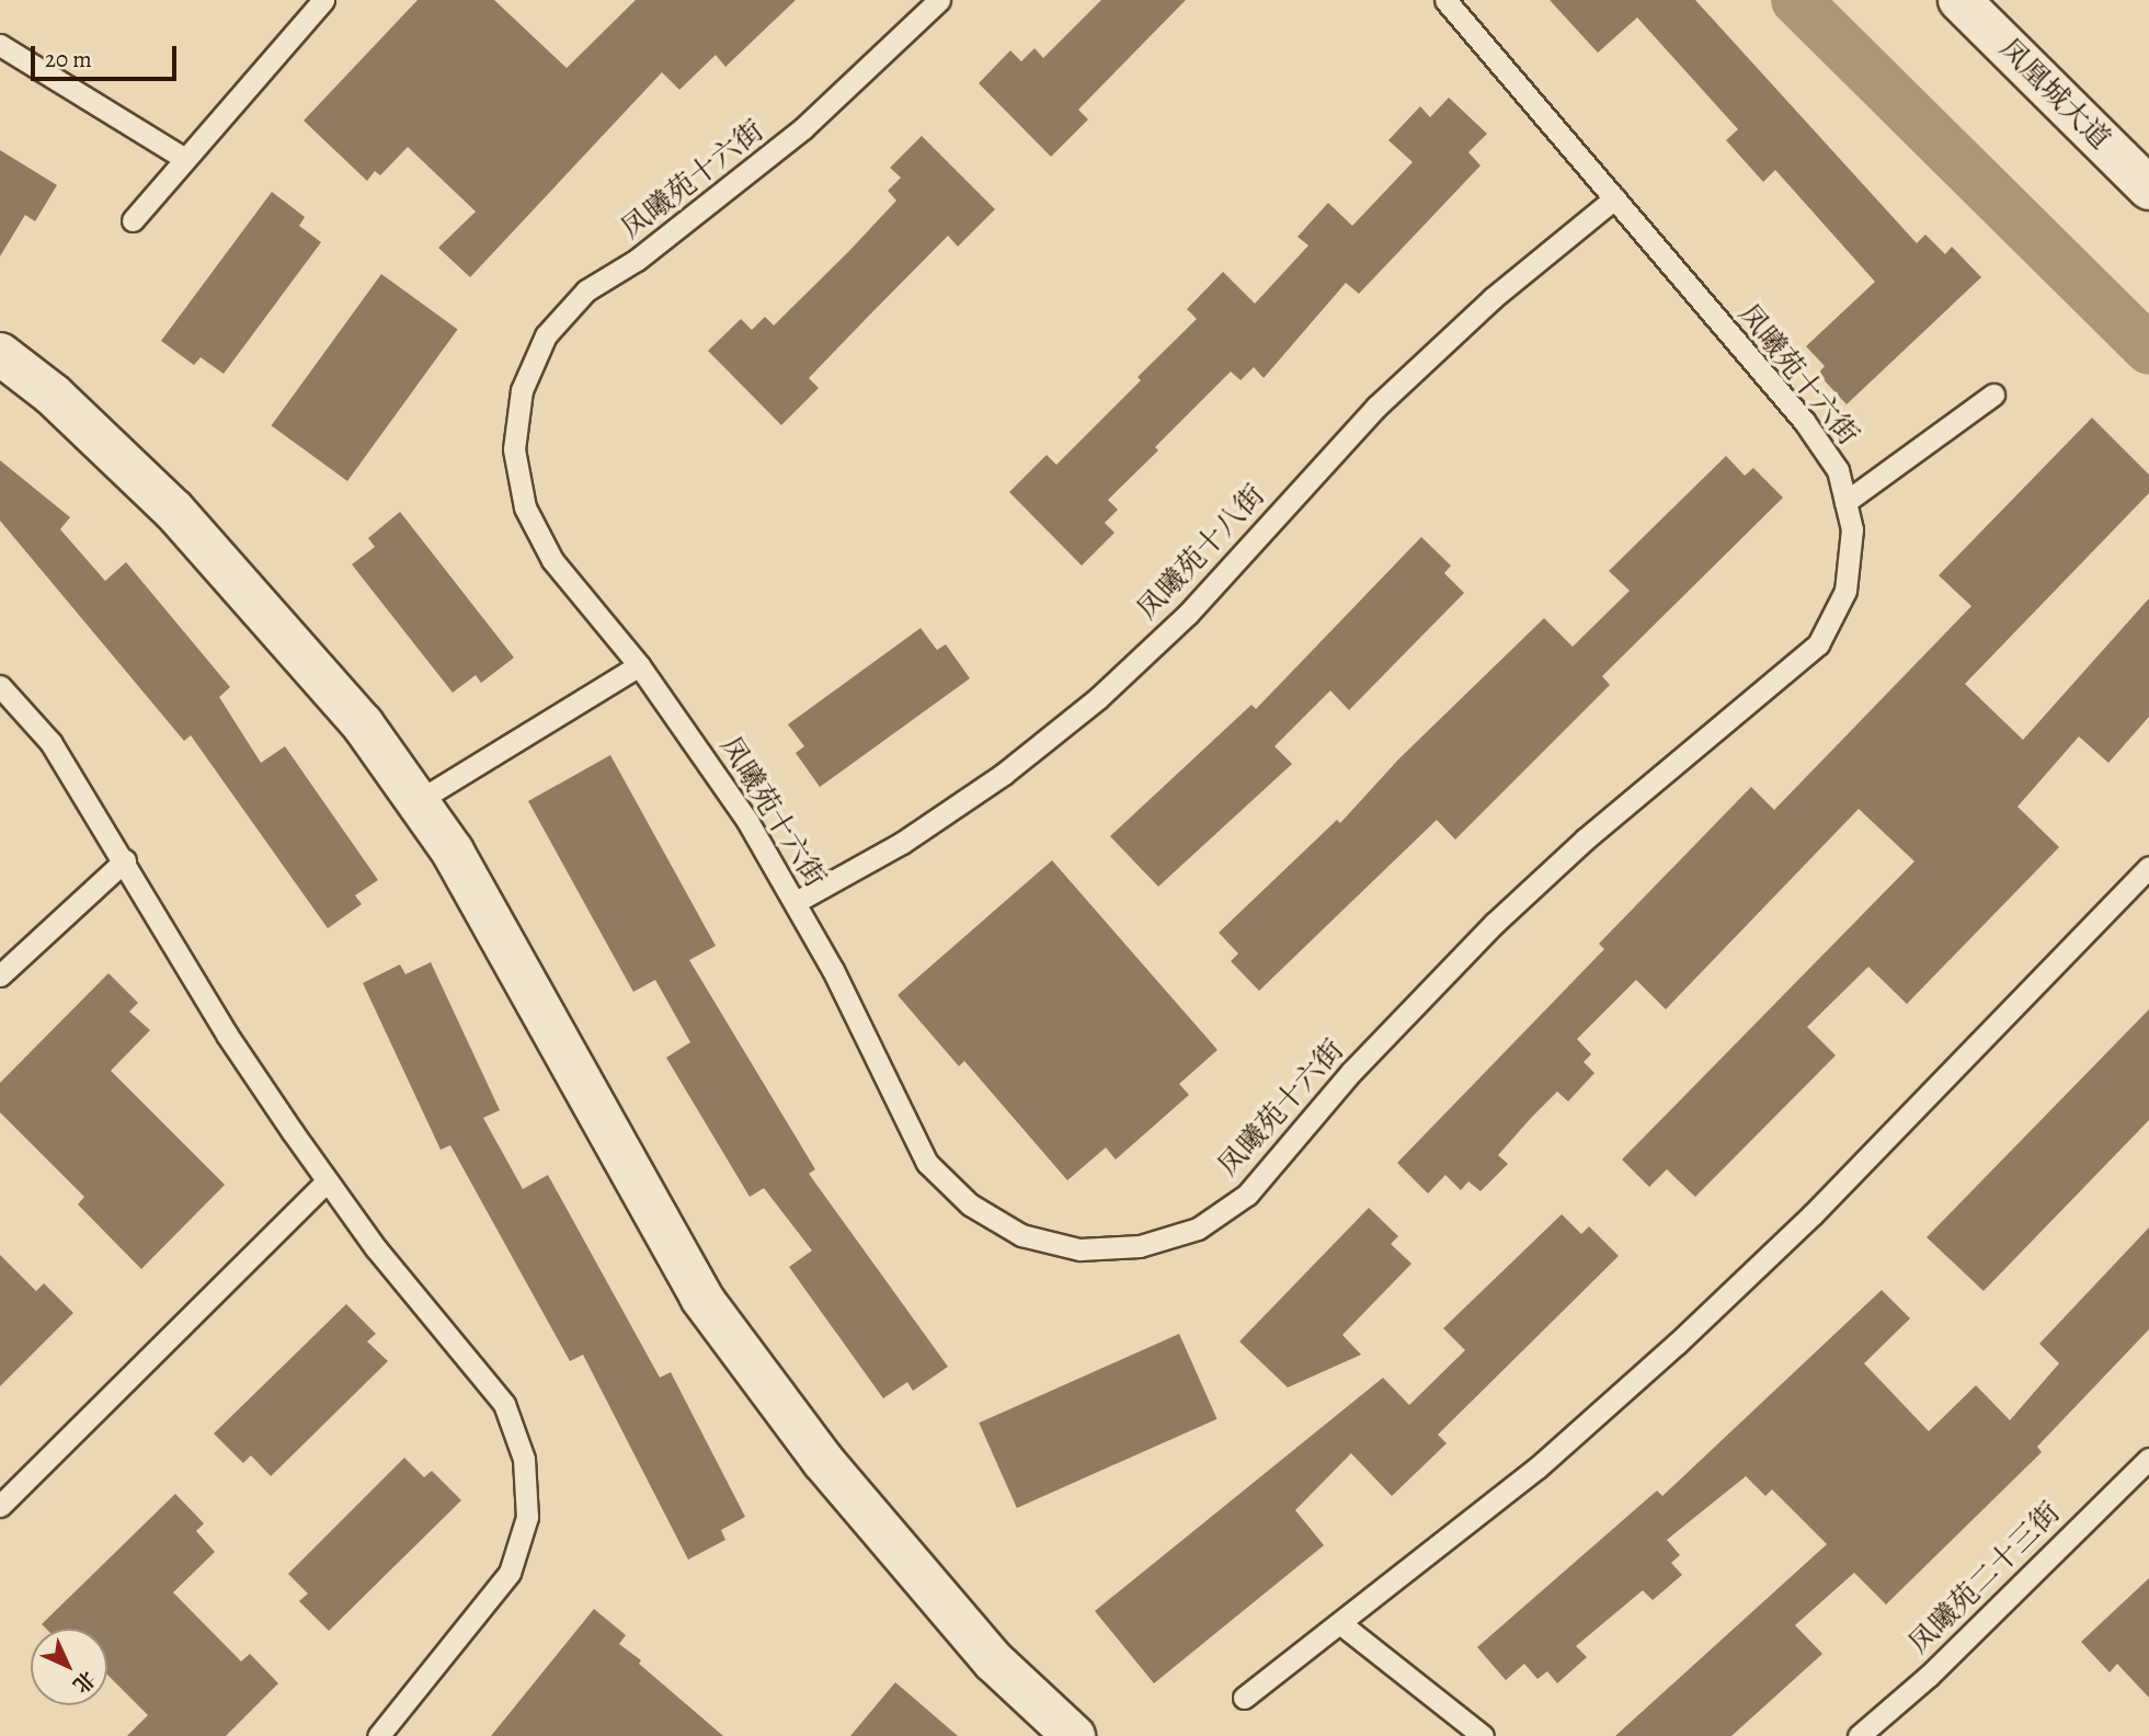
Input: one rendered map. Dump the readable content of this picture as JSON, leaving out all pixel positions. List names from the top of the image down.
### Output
{
  "streets": {
    "street": ["凤凰城大道"],
    "lane": ["凤曦苑十六街", "凤曦苑十八街", "凤曦苑二十三街"]
  },
  "crossings": [
    ["凤曦苑十六街", "凤曦苑十八街"]
  ],
  "scale_bar": "20 m",
  "north": "bottom right"
}
